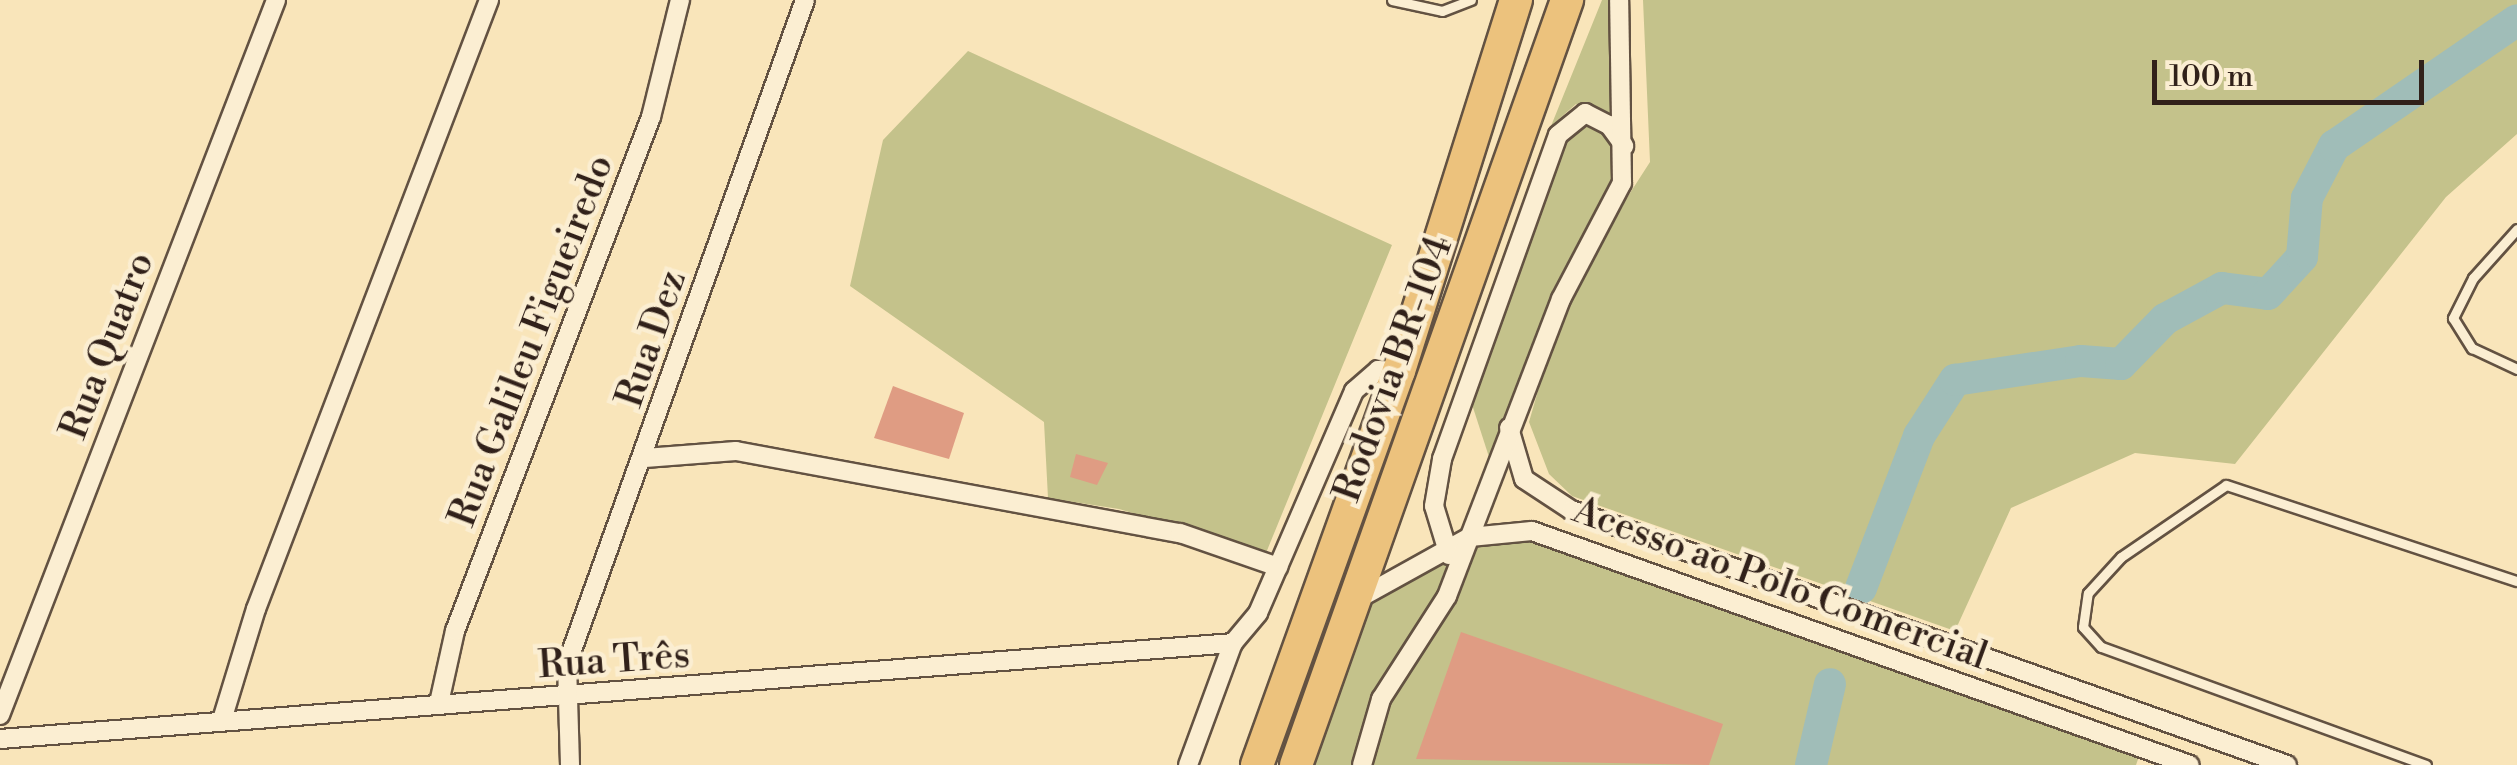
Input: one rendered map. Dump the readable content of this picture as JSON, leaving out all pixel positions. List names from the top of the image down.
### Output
{
  "streets": {
    "highway": ["Rodovia BR-104"],
    "street": [
      "Rua Dez",
      "Rua Galileu Figueiredo",
      "Rua Quatro",
      "Acesso ao Polo Comercial",
      "Rua Três"
    ]
  },
  "crossings": [
    ["Rua Dez", "Rua Três"],
    ["Rua Galileu Figueiredo", "Rua Três"],
    ["Rodovia BR-104", "Acesso ao Polo Comercial"]
  ],
  "scale_bar": "100 m"
}
